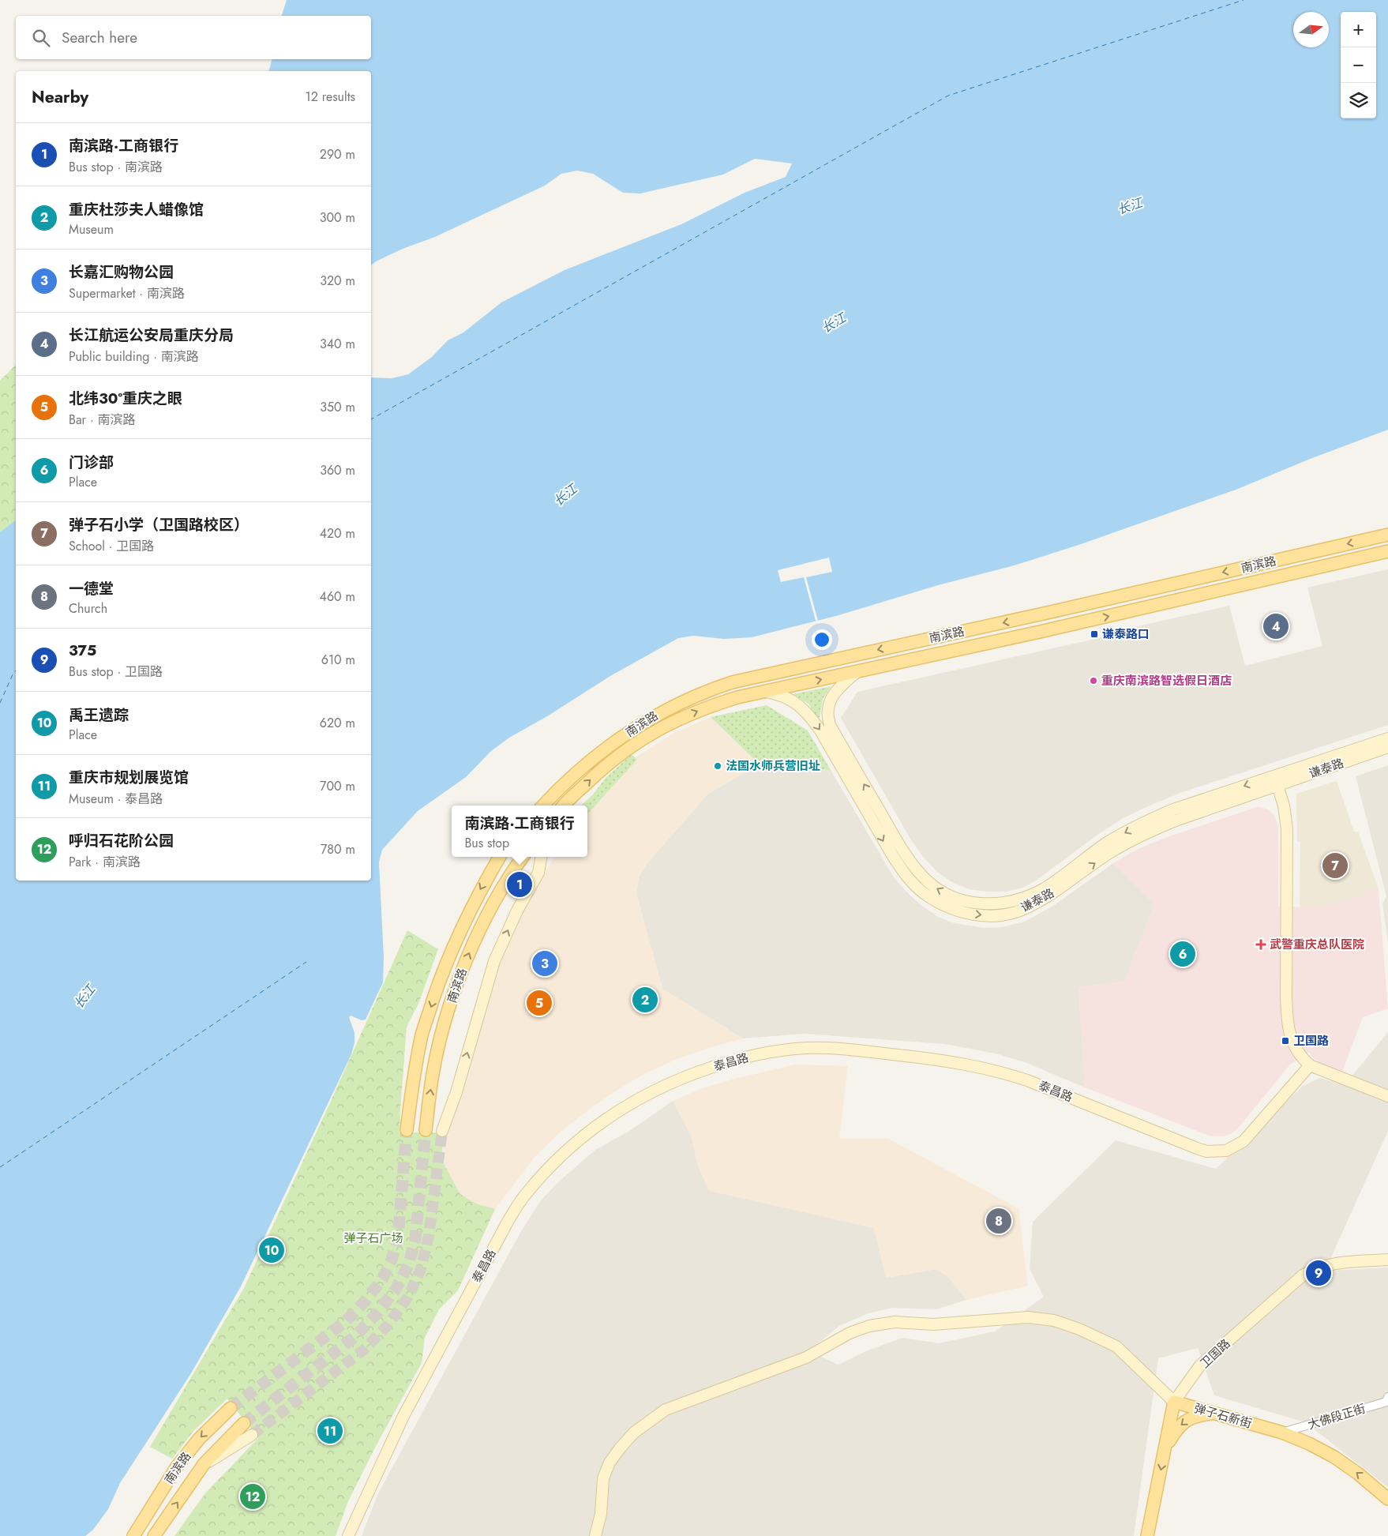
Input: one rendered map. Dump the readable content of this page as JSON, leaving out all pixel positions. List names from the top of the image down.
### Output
{
  "streets": {
    "main road": ["南滨路", "弹子石新街"],
    "street": [
      "谦泰路",
      "泰昌路",
      "卫国路",
      "大佛段正街"
    ]
  },
  "crossings": [
    ["南滨路", "谦泰路"],
    ["卫国路", "弹子石新街"],
    ["弹子石新街", "大佛段正街"]
  ],
  "one_way": ["弹子石新街"],
  "water": ["长江"],
  "parks": ["弹子石广场"],
  "places": {
    "transit": ["谦泰路口", "卫国路"],
    "other": ["重庆南滨路智选假日酒店", "法国水师兵营旧址"],
    "health": ["武警重庆总队医院"]
  },
  "north": "right",
  "page": {
    "map_buttons": ["+", "−"],
    "search": "Search here",
    "heading": ["Nearby", "12 results"],
    "list": [
      {
        "mark": "1",
        "name": "南滨路·工商银行",
        "note": "Bus stop · 南滨路",
        "value": "290 m"
      },
      {
        "mark": "2",
        "name": "重庆杜莎夫人蜡像馆",
        "note": "Museum",
        "value": "300 m"
      },
      {
        "mark": "3",
        "name": "长嘉汇购物公园",
        "note": "Supermarket · 南滨路",
        "value": "320 m"
      },
      {
        "mark": "4",
        "name": "长江航运公安局重庆分局",
        "note": "Public building · 南滨路",
        "value": "340 m"
      },
      {
        "mark": "5",
        "name": "北纬30°重庆之眼",
        "note": "Bar · 南滨路",
        "value": "350 m"
      },
      {
        "mark": "6",
        "name": "门诊部",
        "note": "Place",
        "value": "360 m"
      },
      {
        "mark": "7",
        "name": "弹子石小学（卫国路校区）",
        "note": "School · 卫国路",
        "value": "420 m"
      },
      {
        "mark": "8",
        "name": "一德堂",
        "note": "Church",
        "value": "460 m"
      },
      {
        "mark": "9",
        "name": "375",
        "note": "Bus stop · 卫国路",
        "value": "610 m"
      },
      {
        "mark": "10",
        "name": "禹王遗踪",
        "note": "Place",
        "value": "620 m"
      },
      {
        "mark": "11",
        "name": "重庆市规划展览馆",
        "note": "Museum · 泰昌路",
        "value": "700 m"
      },
      {
        "mark": "12",
        "name": "呼归石花阶公园",
        "note": "Park · 南滨路",
        "value": "780 m"
      }
    ],
    "pins": [
      "4",
      "7",
      "1",
      "6",
      "3",
      "2",
      "5",
      "8",
      "10",
      "9",
      "11",
      "12"
    ],
    "popup": ["南滨路·工商银行", "Bus stop"]
  }
}
